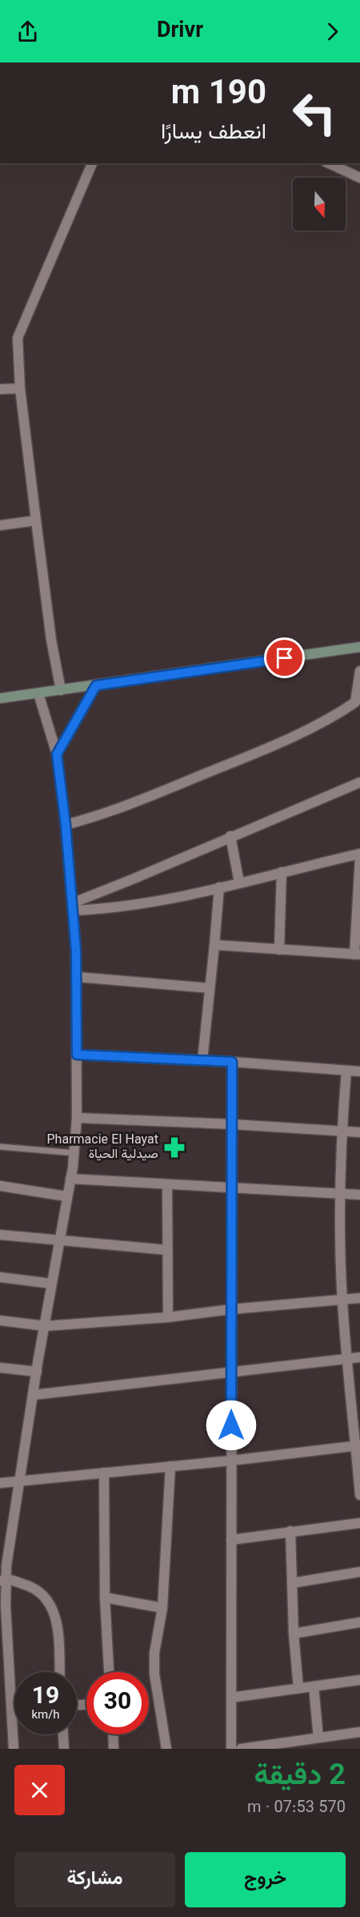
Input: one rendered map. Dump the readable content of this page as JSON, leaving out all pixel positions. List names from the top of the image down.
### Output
{
  "places": {
    "pharmacy": ["Pharmacie El Hayat صيدلية الحياة"]
  },
  "north": "bottom",
  "page": {
    "header": "Drivr",
    "turn": ["190 m", "انعطف يسارًا"],
    "speed": "19 km/h",
    "limit": "30",
    "heading": ["2 دقيقة", "570 m · 07:53"],
    "buttons": ["خروج", "مشاركة"]
  }
}
